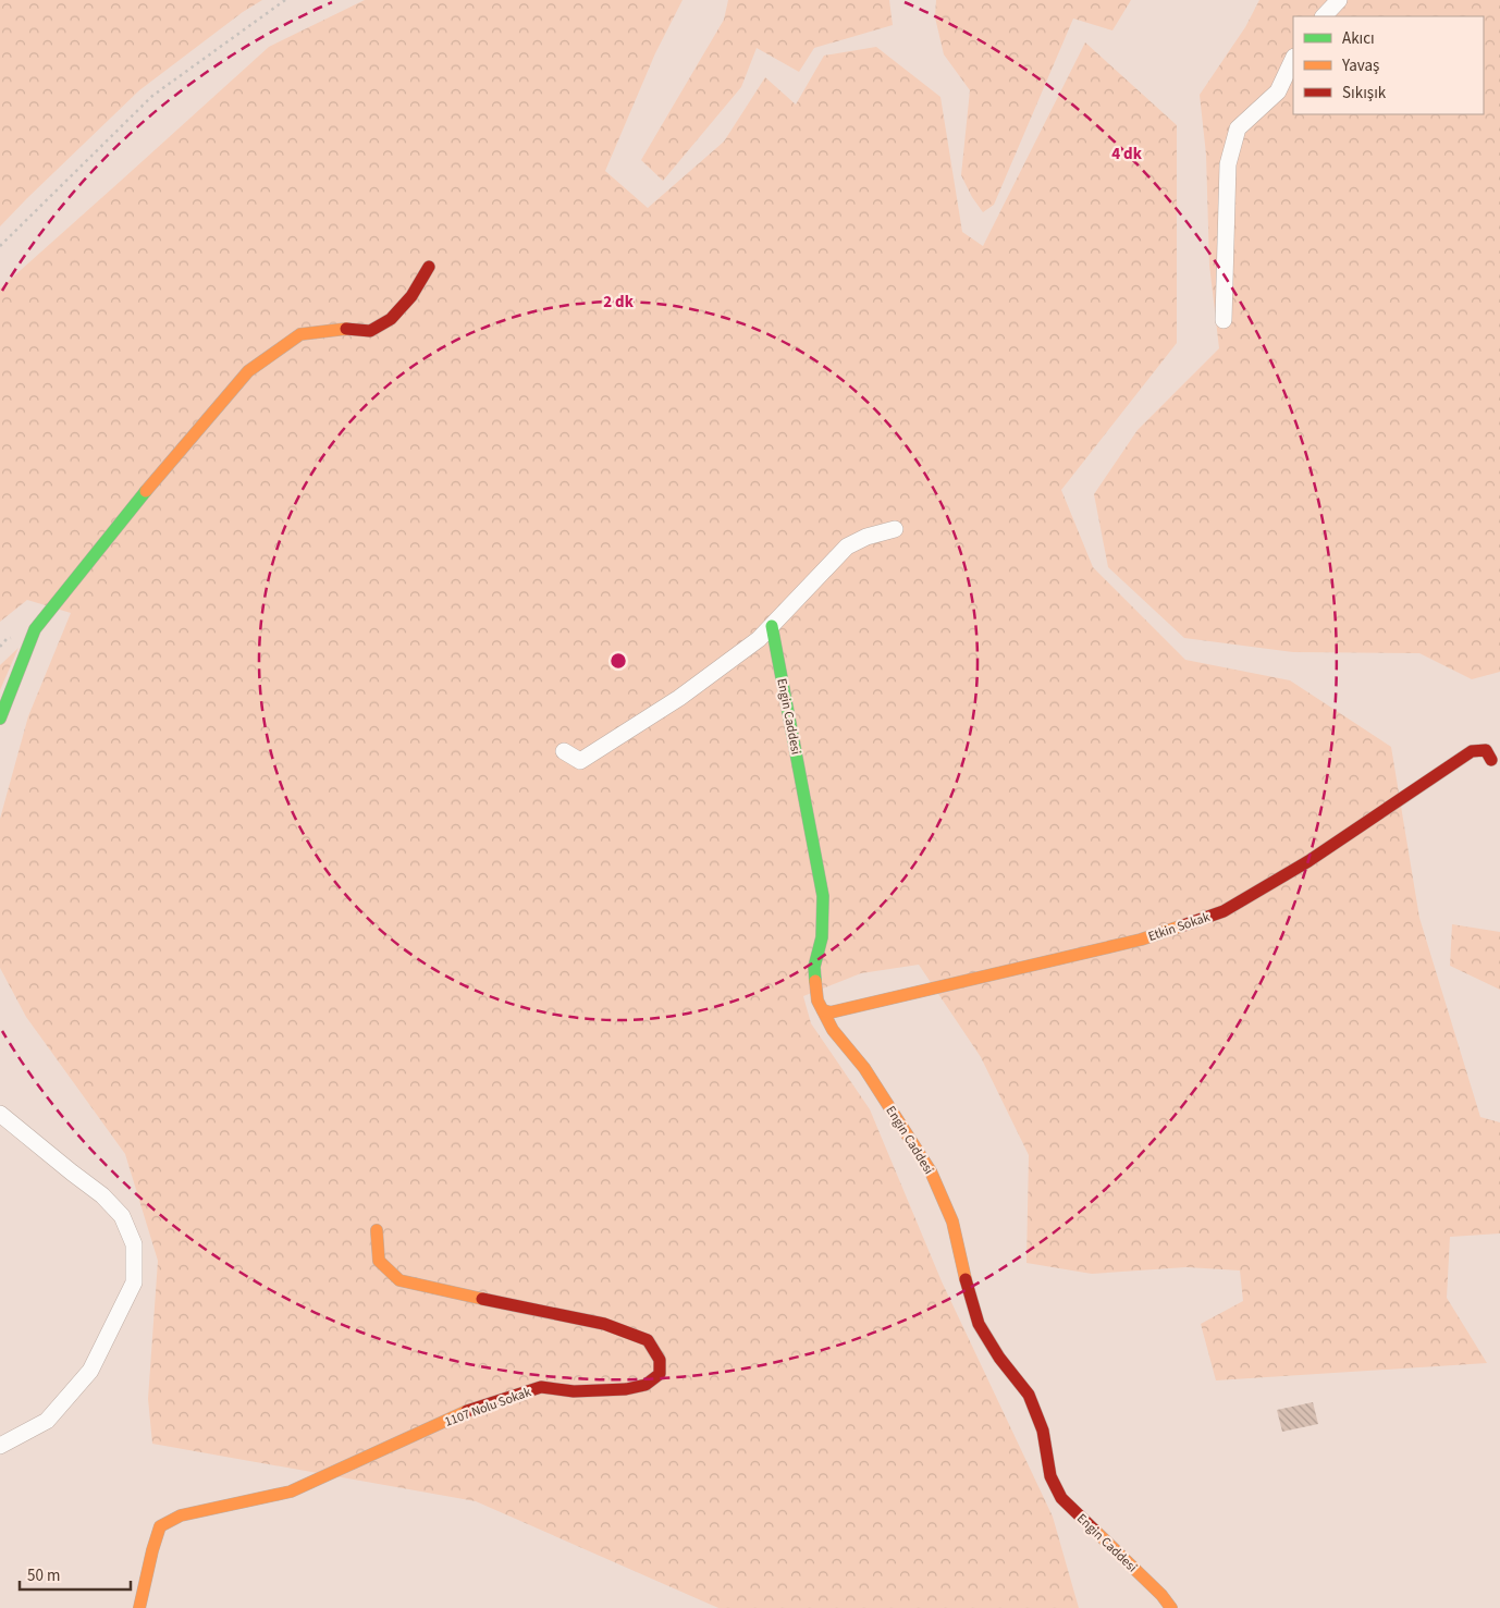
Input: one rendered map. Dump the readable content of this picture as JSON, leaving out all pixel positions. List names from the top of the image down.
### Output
{
  "streets": {
    "street": ["Engin Caddesi", "Etkin Sokak", "1107 Nolu Sokak"]
  },
  "crossings": [
    ["Engin Caddesi", "Etkin Sokak"]
  ],
  "legend": ["Akıcı", "Yavaş", "Sıkışık"],
  "scale_bar": "50 m",
  "rings": ["4 dk", "2 dk"]
}
